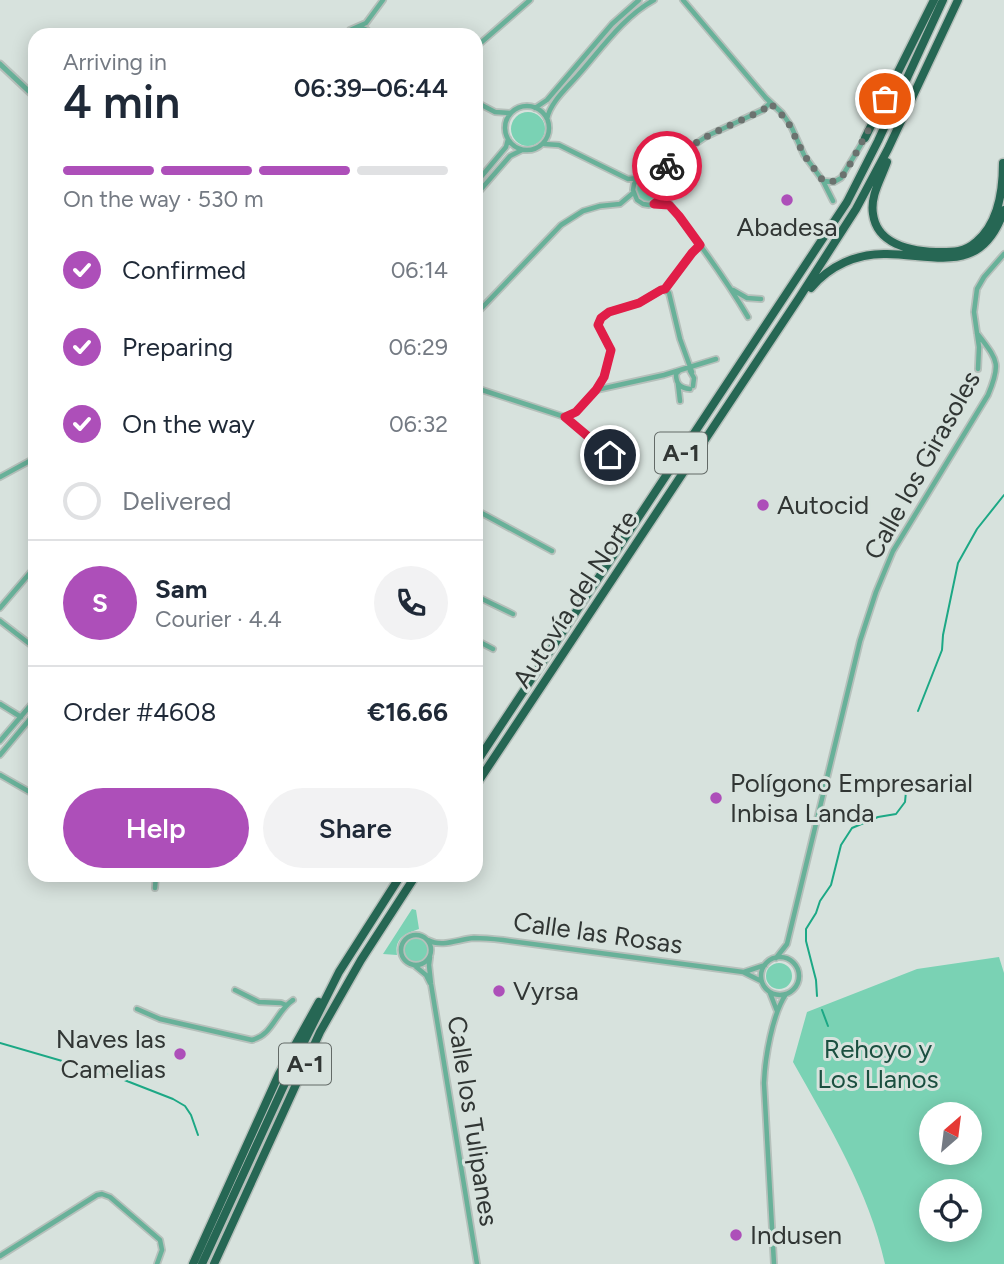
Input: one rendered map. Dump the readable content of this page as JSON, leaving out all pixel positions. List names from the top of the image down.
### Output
{
  "streets": {
    "highway": ["A-1", "Autovía del Norte"],
    "street": ["Calle los Girasoles", "Calle las Rosas", "Calle los Tulipanes"]
  },
  "crossings": [
    ["Calle los Girasoles", "Calle las Rosas"],
    ["Calle las Rosas", "Calle los Tulipanes"]
  ],
  "parks": ["Rehoyo y Los Llanos"],
  "places": [
    "Abadesa",
    "Autocid",
    "Polígono Empresarial Inbisa Landa",
    "Vyrsa",
    "Naves las Camelias",
    "Indusen"
  ],
  "north": "top right",
  "page": {
    "heading": ["4 min", "Arriving in", "06:39–06:44"],
    "panel": [
      "Sam",
      "Courier · 4.4",
      "Order #4608",
      "€16.66"
    ],
    "bar": "On the way · 530 m",
    "list": [
      ["Confirmed", "06:14"],
      ["Preparing", "06:29"],
      ["On the way", "06:32"],
      "Delivered"
    ],
    "round": "S",
    "buttons": ["Help", "Share"]
  }
}
